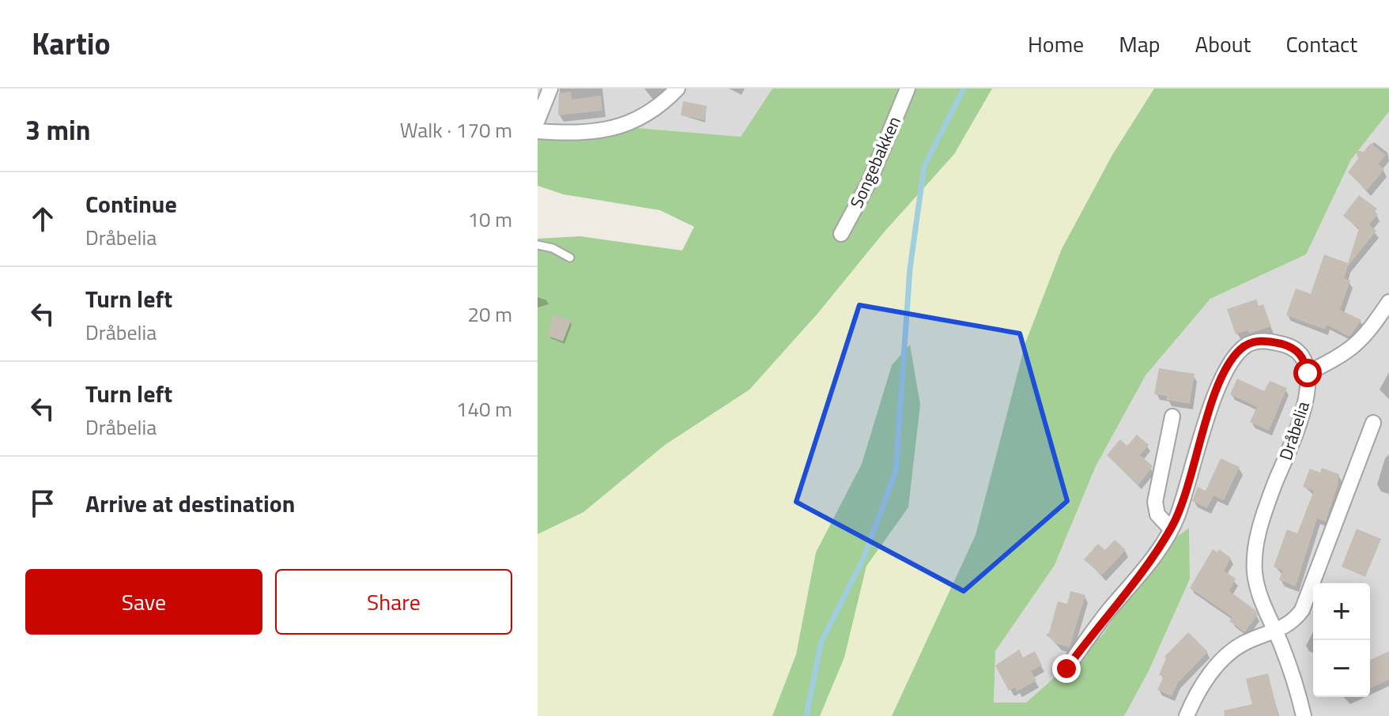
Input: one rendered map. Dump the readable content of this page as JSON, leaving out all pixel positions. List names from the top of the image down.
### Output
{
  "streets": {
    "street": ["Songebakken", "Dråbelia"]
  },
  "page": {
    "header": "Kartio",
    "nav": [
      "Home",
      "Map",
      "About",
      "Contact"
    ],
    "heading": ["3 min", "Walk · 170 m"],
    "list": [
      ["Continue", "Dråbelia", "10 m"],
      ["Turn left", "Dråbelia", "20 m"],
      ["Turn left", "Dråbelia", "140 m"],
      "Arrive at destination"
    ],
    "buttons": ["Save", "Share"],
    "map_buttons": ["+", "−"]
  }
}
